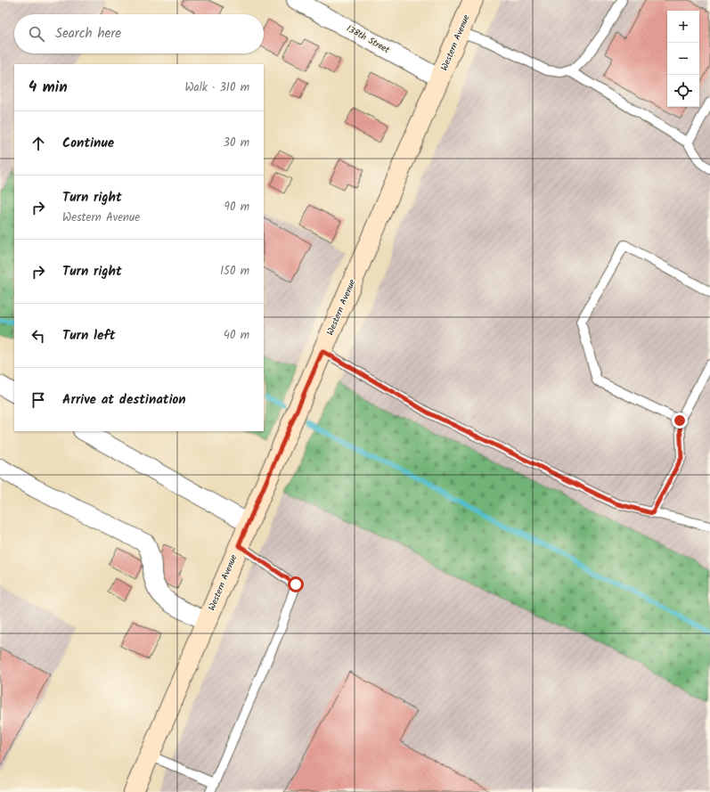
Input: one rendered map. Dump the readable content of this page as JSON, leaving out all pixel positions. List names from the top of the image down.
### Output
{
  "streets": {
    "main road": ["Western Avenue"],
    "street": ["138th Street"]
  },
  "crossings": [
    ["138th Street", "Western Avenue"]
  ],
  "page": {
    "map_buttons": ["+", "−"],
    "search": "Search here",
    "heading": ["4 min", "Walk · 310 m"],
    "list": [
      ["Continue", "30 m"],
      ["Turn right", "Western Avenue", "90 m"],
      ["Turn right", "150 m"],
      ["Turn left", "40 m"],
      "Arrive at destination"
    ]
  }
}
